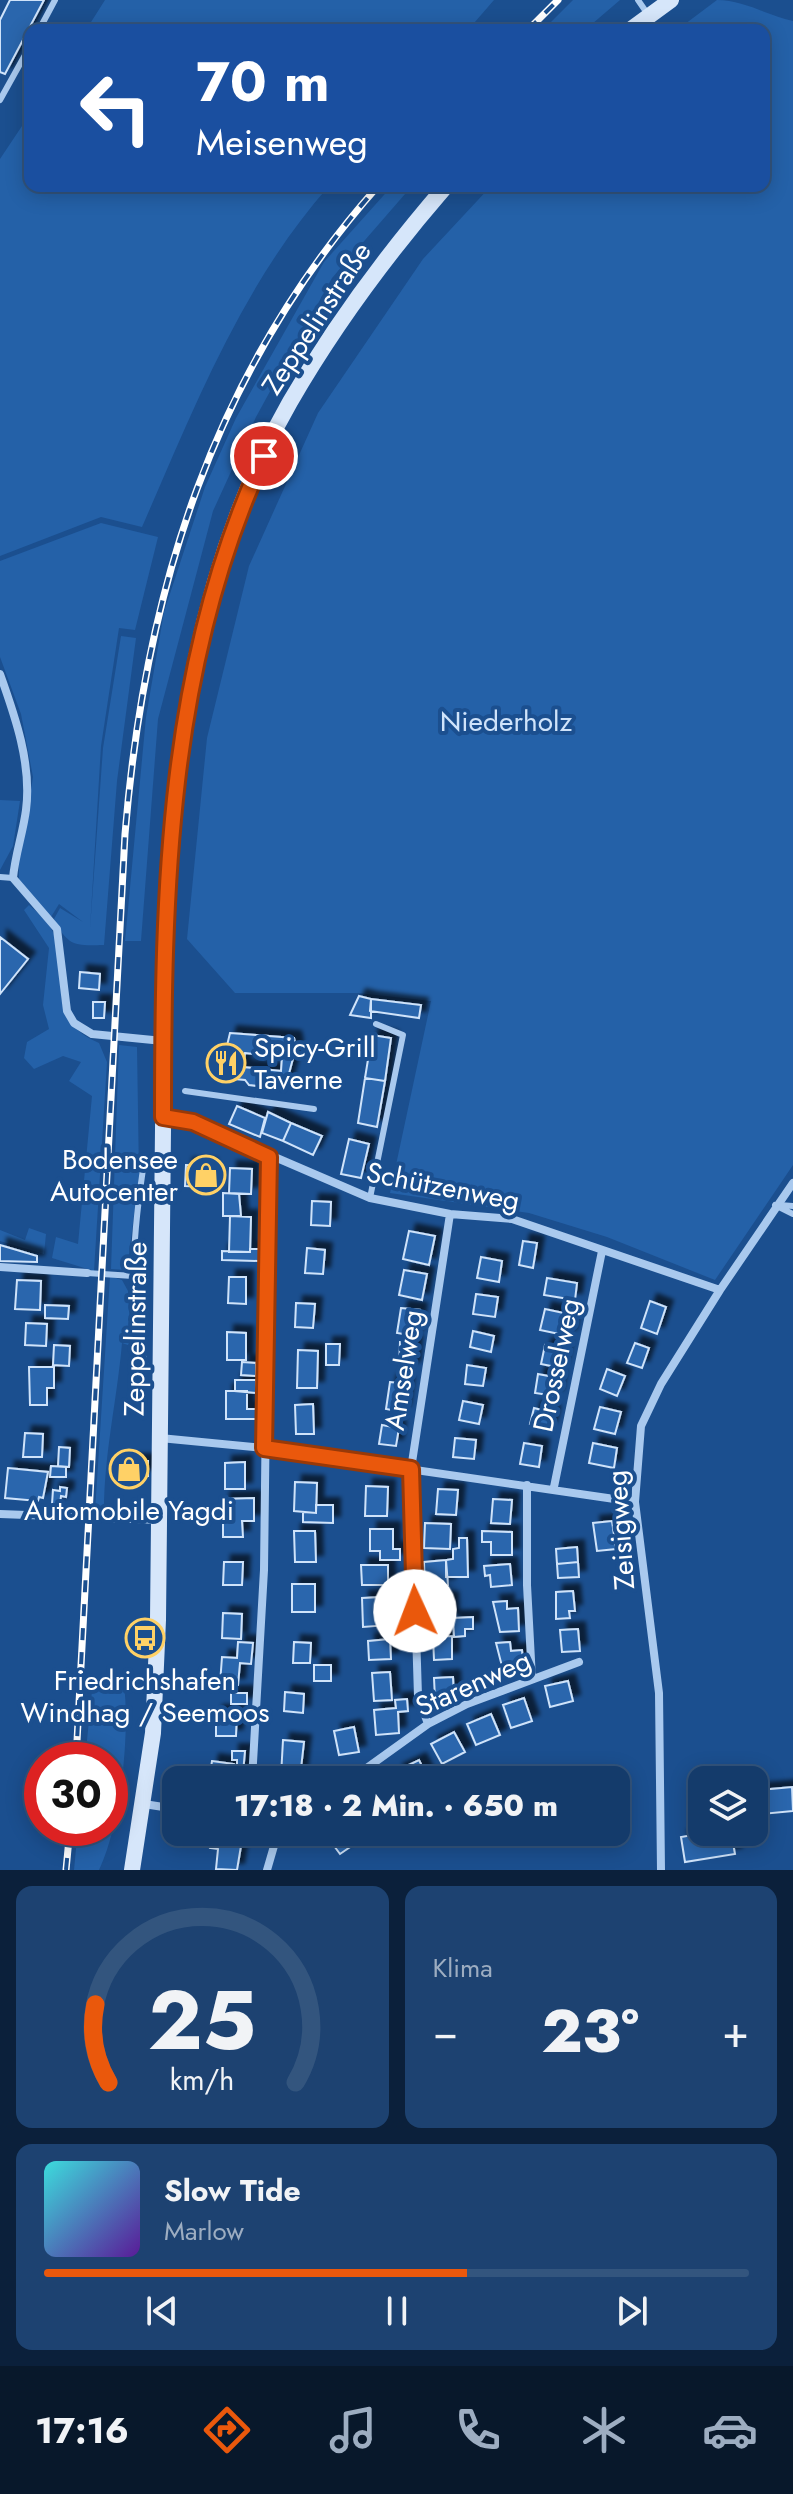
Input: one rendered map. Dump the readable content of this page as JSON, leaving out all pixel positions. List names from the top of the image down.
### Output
{
  "streets": {
    "main road": ["Zeppelinstraße"],
    "street": [
      "Schützenweg",
      "Drosselweg",
      "Amselweg",
      "Zeisigweg",
      "Starenweg"
    ]
  },
  "crossings": [
    ["Zeppelinstraße", "Schützenweg"],
    ["Schützenweg", "Drosselweg"],
    ["Schützenweg", "Amselweg"],
    ["Schützenweg", "Zeisigweg"],
    ["Amselweg", "Starenweg"]
  ],
  "parks": ["Niederholz"],
  "places": {
    "restaurant": ["Spicy-Grill Taverne"],
    "shop": ["Bodensee Autocenter", "Automobile Yagdi"],
    "bus stop": ["Friedrichshafen Windhag / Seemoos"]
  },
  "page": {
    "turn": ["70 m", "Meisenweg"],
    "limit": "30",
    "trip": "17:18 · 2 Min. · 650 m",
    "tile": "Klima",
    "heat": ["−", "23°", "+"],
    "song": ["Slow Tide", "Marlow"],
    "tabs": "17:16",
    "gauge": ["25", "km/h"]
  }
}
